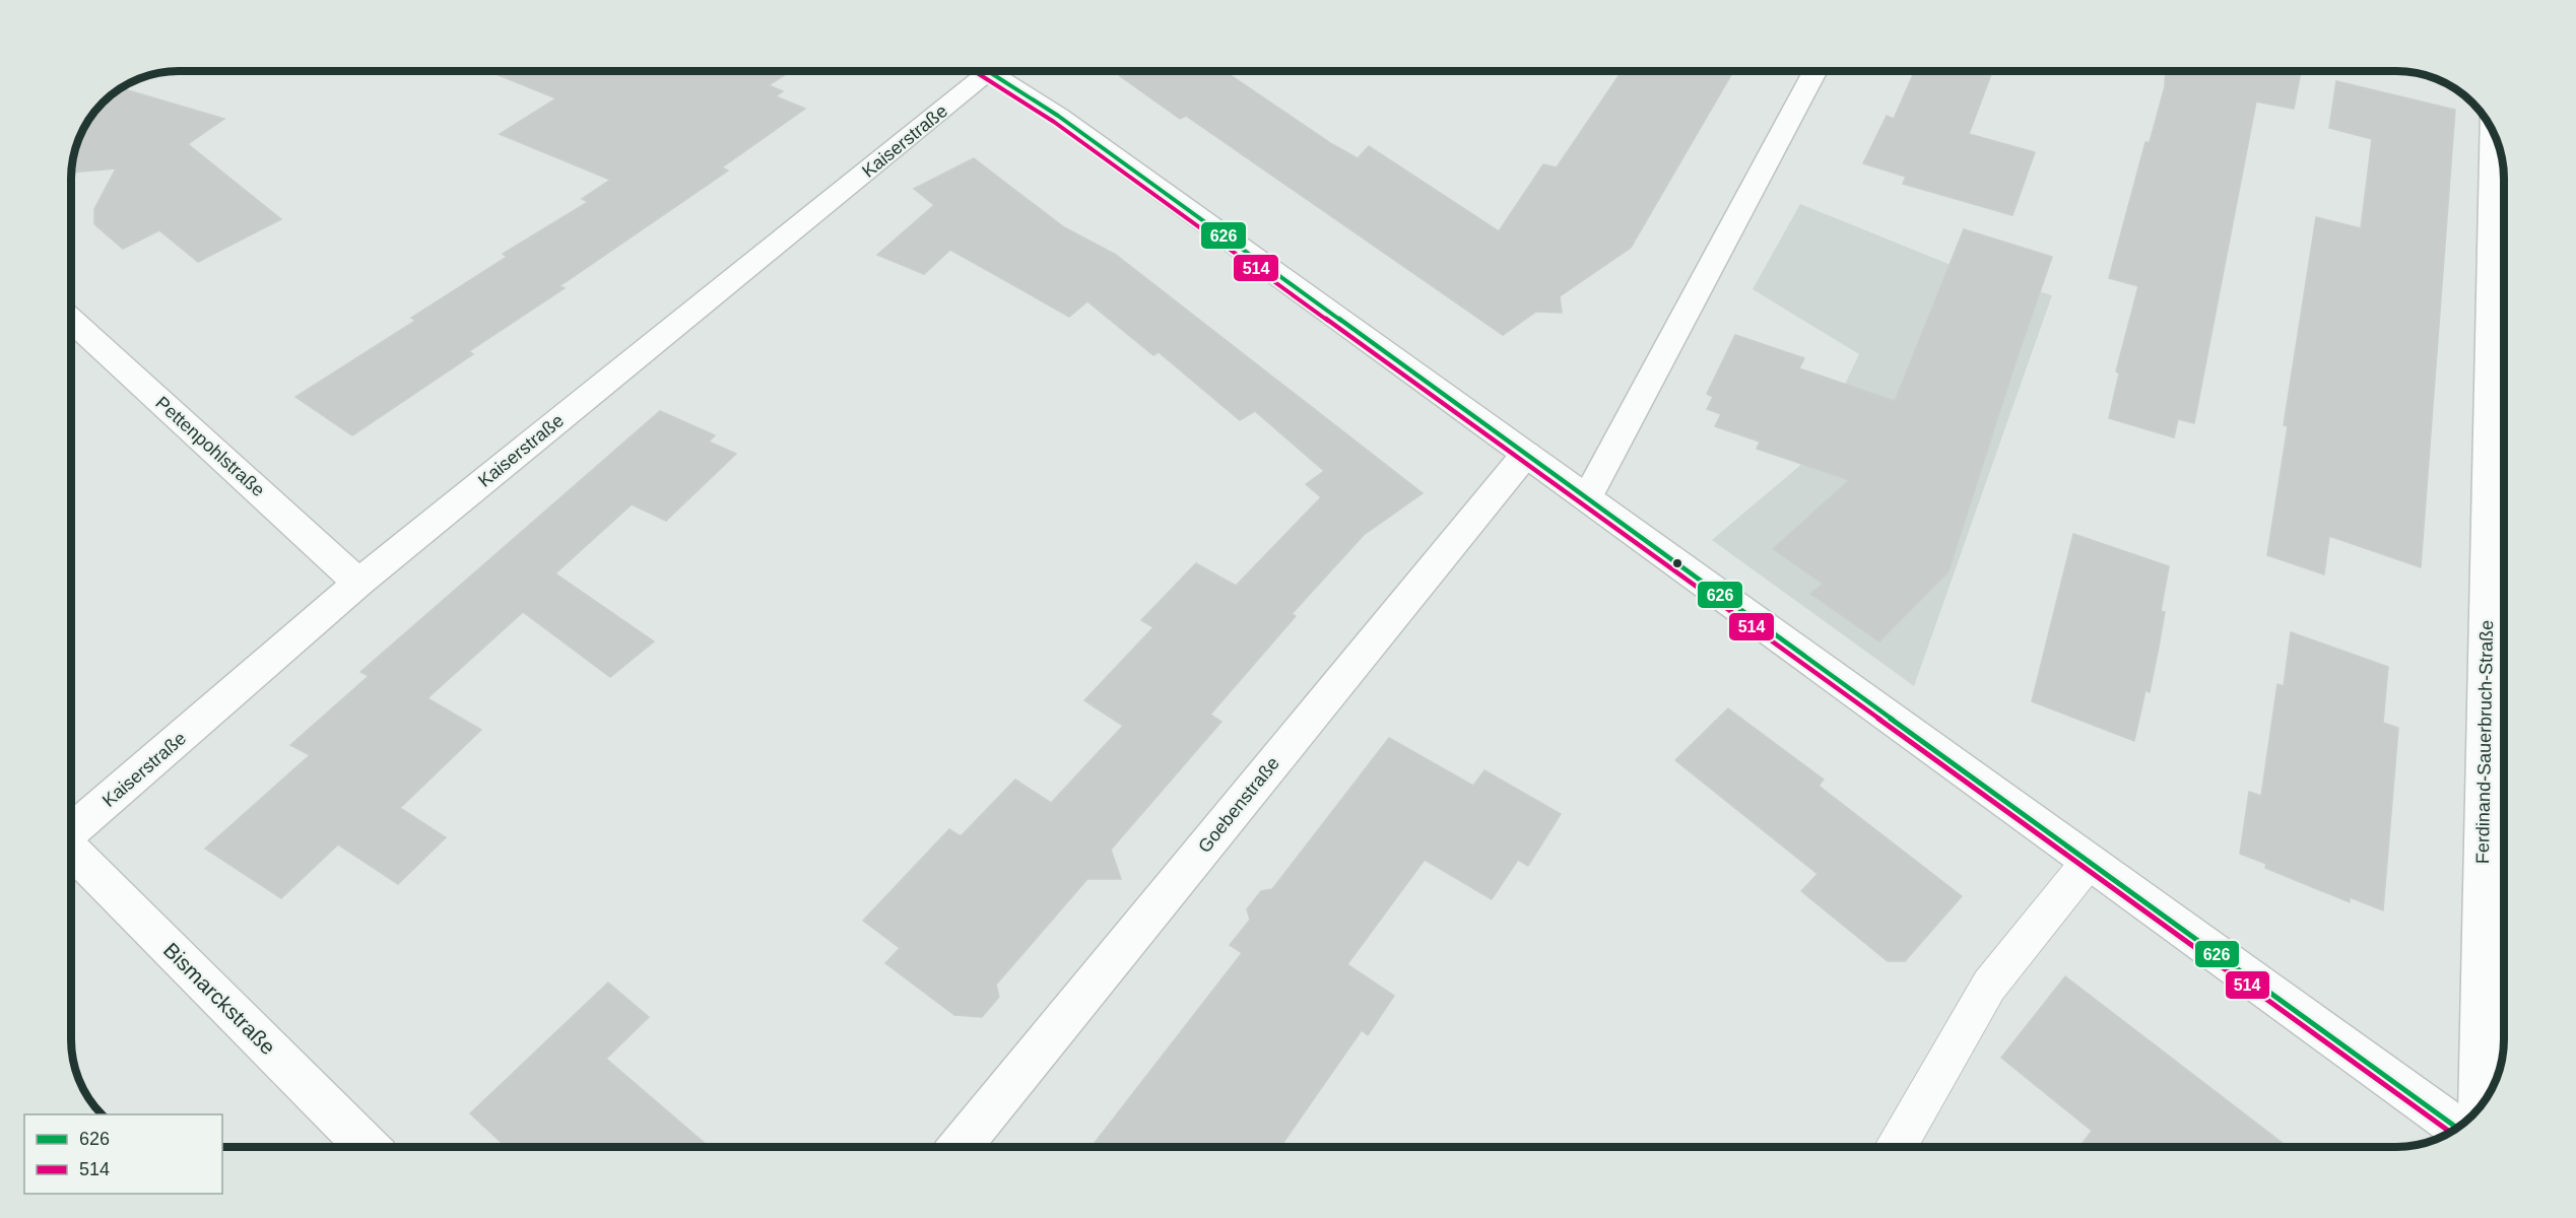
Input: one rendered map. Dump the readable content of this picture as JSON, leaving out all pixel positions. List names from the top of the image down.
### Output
{
  "streets": {
    "street": [
      "Kaiserstraße",
      "Pettenpohlstraße",
      "Ferdinand-Sauerbruch-Straße",
      "Goebenstraße",
      "Bismarckstraße"
    ]
  },
  "crossings": [
    ["Kaiserstraße", "Pettenpohlstraße"]
  ],
  "lines": ["transit line 626", "transit line 514"],
  "legend": ["626", "514"]
}
